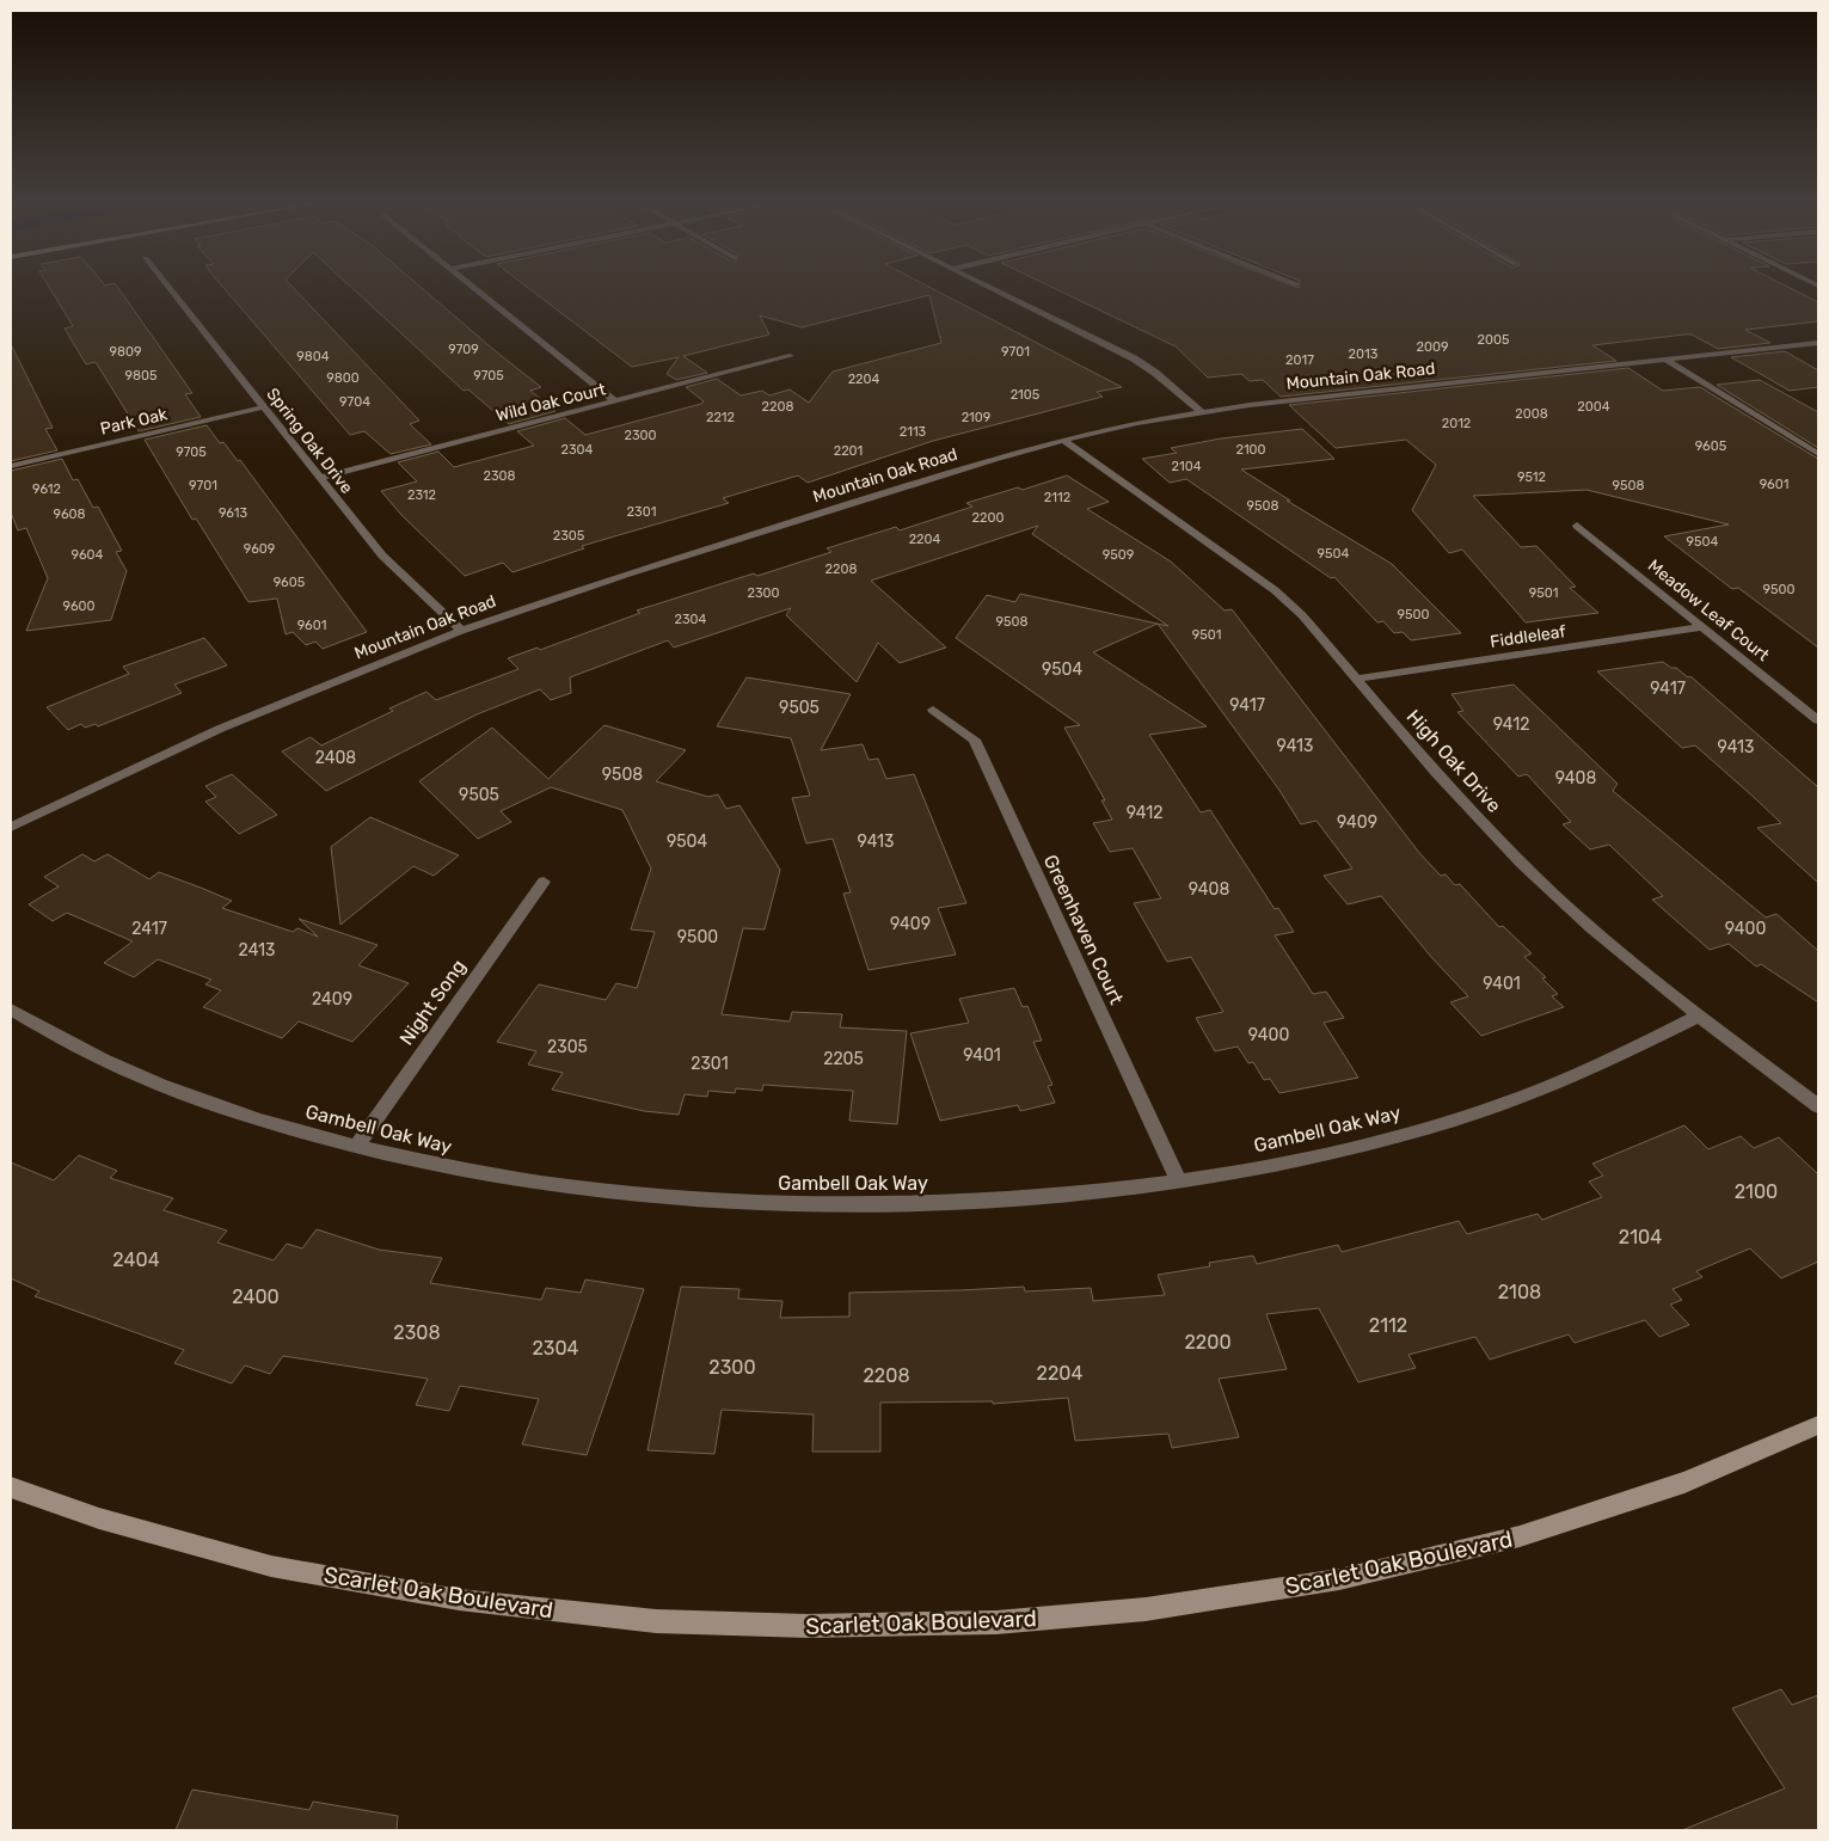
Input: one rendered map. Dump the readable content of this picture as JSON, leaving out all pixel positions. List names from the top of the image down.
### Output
{
  "streets": {
    "street": [
      "Mountain Oak Road",
      "Wild Oak Court",
      "Park Oak",
      "Spring Oak Drive",
      "Meadow Leaf Court",
      "Fiddleleaf",
      "High Oak Drive",
      "Greenhaven Court",
      "Night Song",
      "Gambell Oak Way",
      "Scarlet Oak Boulevard"
    ]
  },
  "crossings": [
    ["Mountain Oak Road", "Spring Oak Drive"],
    ["Mountain Oak Road", "High Oak Drive"],
    ["Wild Oak Court", "Spring Oak Drive"],
    ["Park Oak", "Spring Oak Drive"],
    ["Meadow Leaf Court", "Fiddleleaf"],
    ["Fiddleleaf", "High Oak Drive"],
    ["High Oak Drive", "Gambell Oak Way"],
    ["Greenhaven Court", "Gambell Oak Way"],
    ["Night Song", "Gambell Oak Way"]
  ],
  "house_numbers": [
    "2005",
    "2009",
    "9709",
    "9809",
    "9701",
    "2013",
    "9804",
    "2017",
    "9805",
    "9705",
    "9800",
    "2204",
    "2105",
    "9704",
    "2208",
    "2004",
    "2008",
    "2212",
    "2109",
    "2012",
    "2113",
    "2300",
    "9605",
    "2304",
    "2100",
    "2201",
    "9705",
    "2104",
    "2308",
    "9512",
    "9601",
    "9701",
    "9508",
    "9612",
    "2312",
    "2112",
    "9508",
    "2301",
    "9613",
    "9608",
    "2200",
    "2305",
    "2204",
    "9504",
    "9609",
    "9504",
    "9604",
    "9509",
    "2208",
    "9605",
    "9500",
    "2300",
    "9501",
    "9600",
    "9500",
    "2304",
    "9508",
    "9601",
    "9501",
    "9504",
    "9417",
    "9417",
    "9505",
    "9412",
    "9413",
    "9413",
    "2408",
    "9508",
    "9408",
    "9505",
    "9412",
    "9409",
    "9504",
    "9413",
    "9408",
    "9409",
    "2417",
    "9400",
    "9500",
    "2413",
    "9401",
    "2409",
    "9400",
    "2305",
    "9401",
    "2205",
    "2301",
    "2100",
    "2104",
    "2404",
    "2108",
    "2400",
    "2112",
    "2308",
    "2200",
    "2304",
    "2300",
    "2204",
    "2208"
  ]
}
